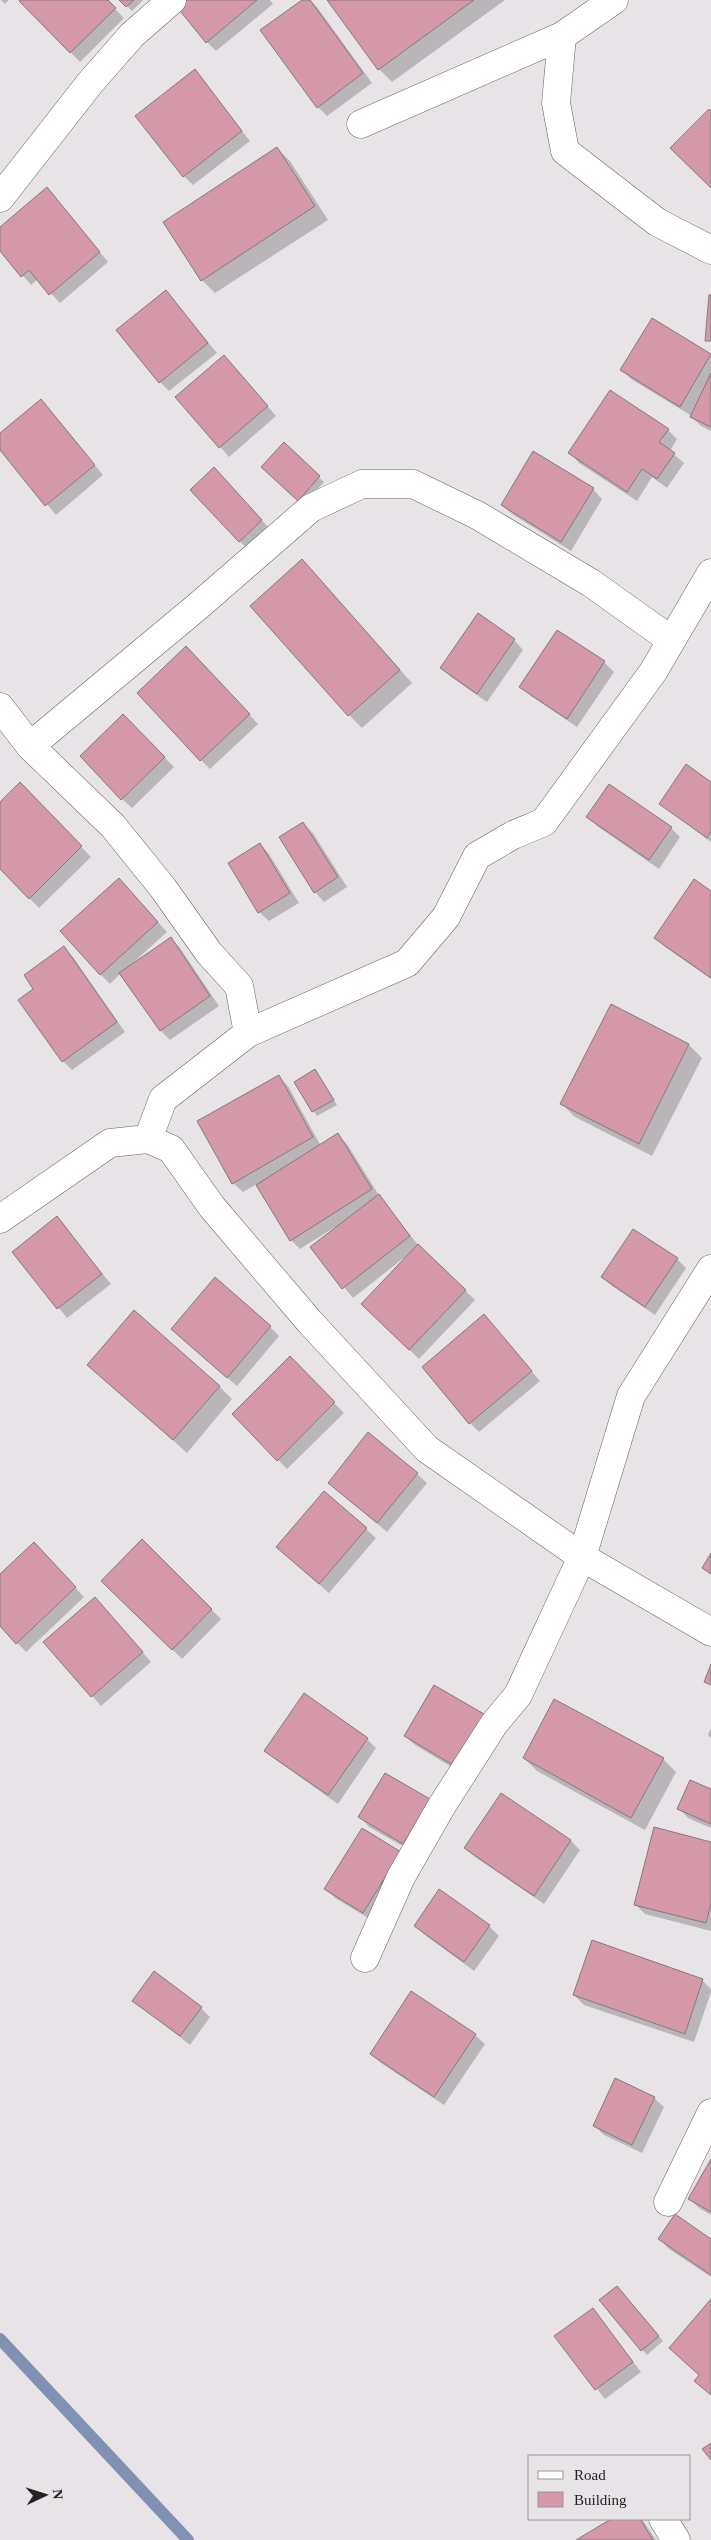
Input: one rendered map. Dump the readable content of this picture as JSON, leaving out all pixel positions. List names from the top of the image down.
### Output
{
  "legend": ["Road", "Building"],
  "north": "right"
}
